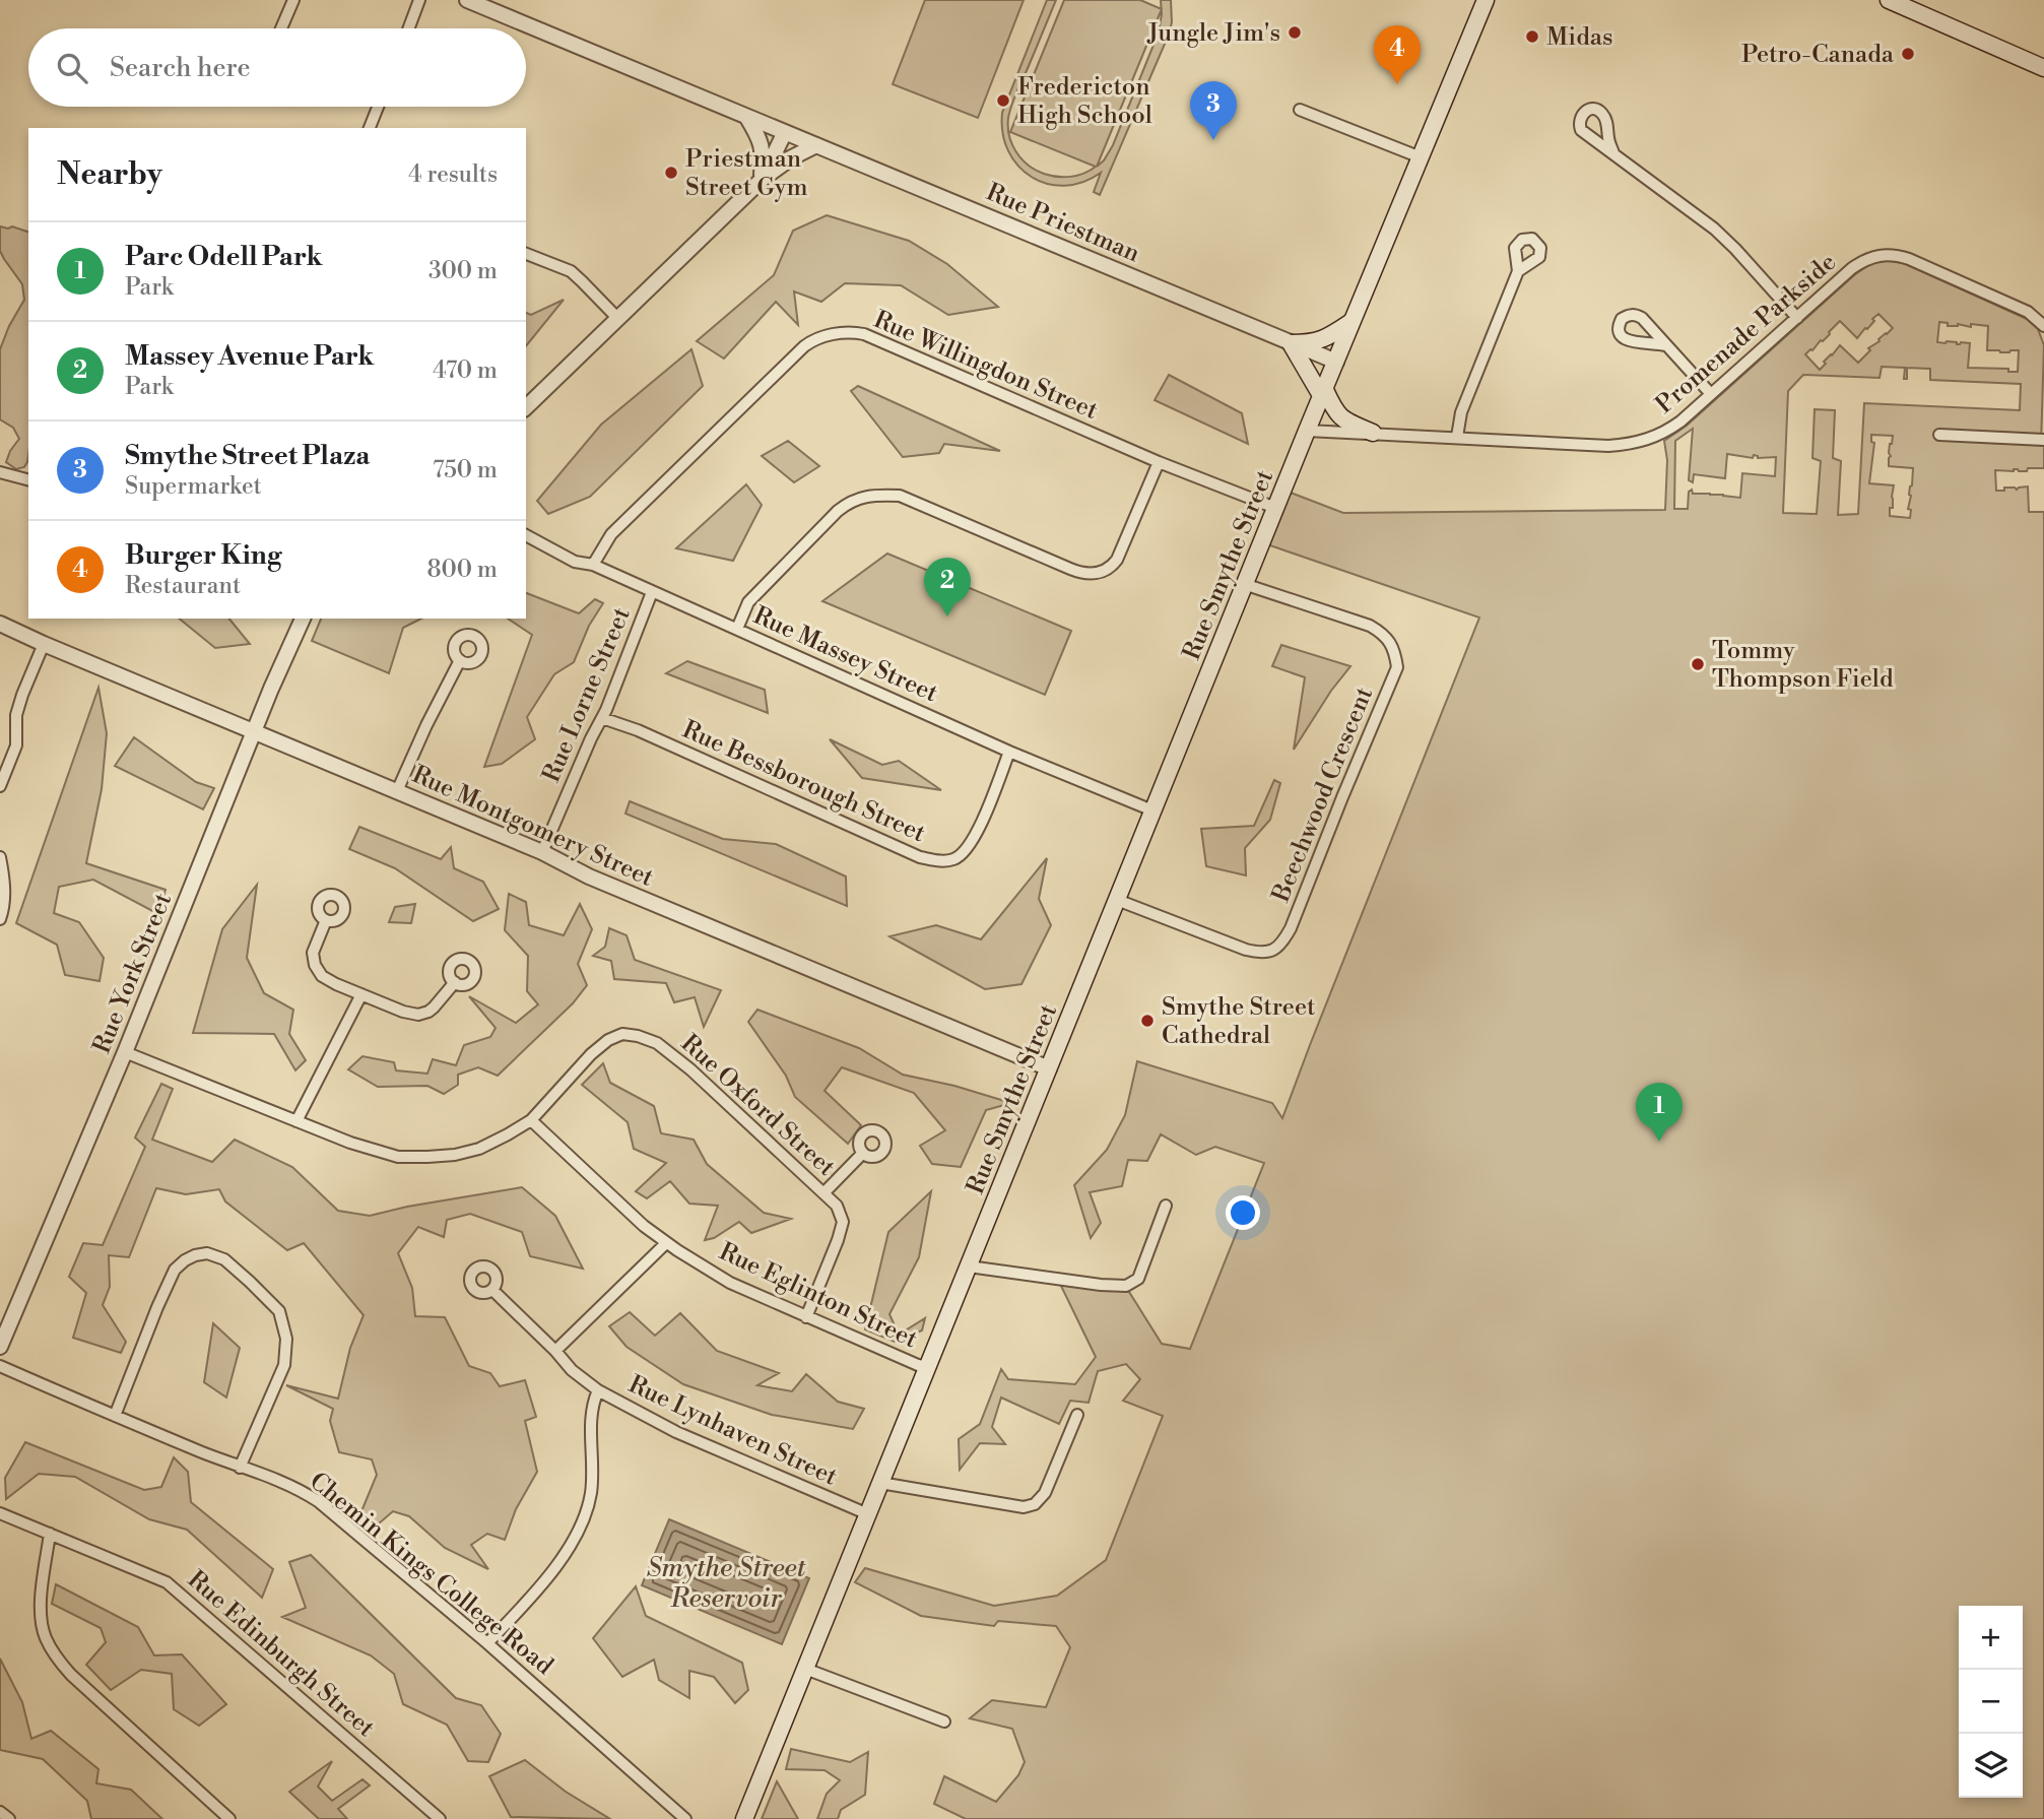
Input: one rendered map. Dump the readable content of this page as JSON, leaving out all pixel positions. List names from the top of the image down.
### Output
{
  "streets": {
    "main road": ["Rue Smythe Street"],
    "street": [
      "Rue Priestman",
      "Promenade Parkside",
      "Rue Willingdon Street",
      "Rue Massey Street",
      "Rue Lorne Street",
      "Rue Bessborough Street",
      "Beechwood Crescent",
      "Rue Montgomery Street",
      "Rue York Street",
      "Rue Oxford Street",
      "Rue Eglinton Street",
      "Rue Lynhaven Street",
      "Chemin Kings College Road",
      "Rue Edinburgh Street"
    ]
  },
  "crossings": [
    ["Rue Priestman", "Rue Smythe Street"],
    ["Promenade Parkside", "Rue Smythe Street"],
    ["Rue Willingdon Street", "Rue Smythe Street"],
    ["Rue Willingdon Street", "Rue Massey Street"],
    ["Rue Smythe Street", "Rue Massey Street"],
    ["Rue Smythe Street", "Beechwood Crescent"],
    ["Rue Smythe Street", "Rue Montgomery Street"],
    ["Rue Smythe Street", "Rue Eglinton Street"],
    ["Rue Smythe Street", "Rue Lynhaven Street"],
    ["Rue Massey Street", "Rue Lorne Street"],
    ["Rue Massey Street", "Rue Bessborough Street"],
    ["Rue Lorne Street", "Rue Bessborough Street"],
    ["Rue Lorne Street", "Rue Montgomery Street"],
    ["Rue Montgomery Street", "Rue York Street"],
    ["Rue York Street", "Rue Oxford Street"],
    ["Rue Oxford Street", "Rue Eglinton Street"]
  ],
  "water": ["Smythe Street Reservoir"],
  "places": [
    "Jungle Jim's",
    "Midas",
    "Petro-Canada",
    "Fredericton High School",
    "Priestman Street Gym",
    "Tommy Thompson Field",
    "Smythe Street Cathedral"
  ],
  "page": {
    "pins": [
      "4",
      "3",
      "2",
      "1"
    ],
    "search": "Search here",
    "heading": ["Nearby", "4 results"],
    "list": [
      {
        "mark": "1",
        "name": "Parc Odell Park",
        "note": "Park",
        "value": "300 m"
      },
      {
        "mark": "2",
        "name": "Massey Avenue Park",
        "note": "Park",
        "value": "470 m"
      },
      {
        "mark": "3",
        "name": "Smythe Street Plaza",
        "note": "Supermarket",
        "value": "750 m"
      },
      {
        "mark": "4",
        "name": "Burger King",
        "note": "Restaurant",
        "value": "800 m"
      }
    ],
    "map_buttons": ["+", "−"]
  }
}
